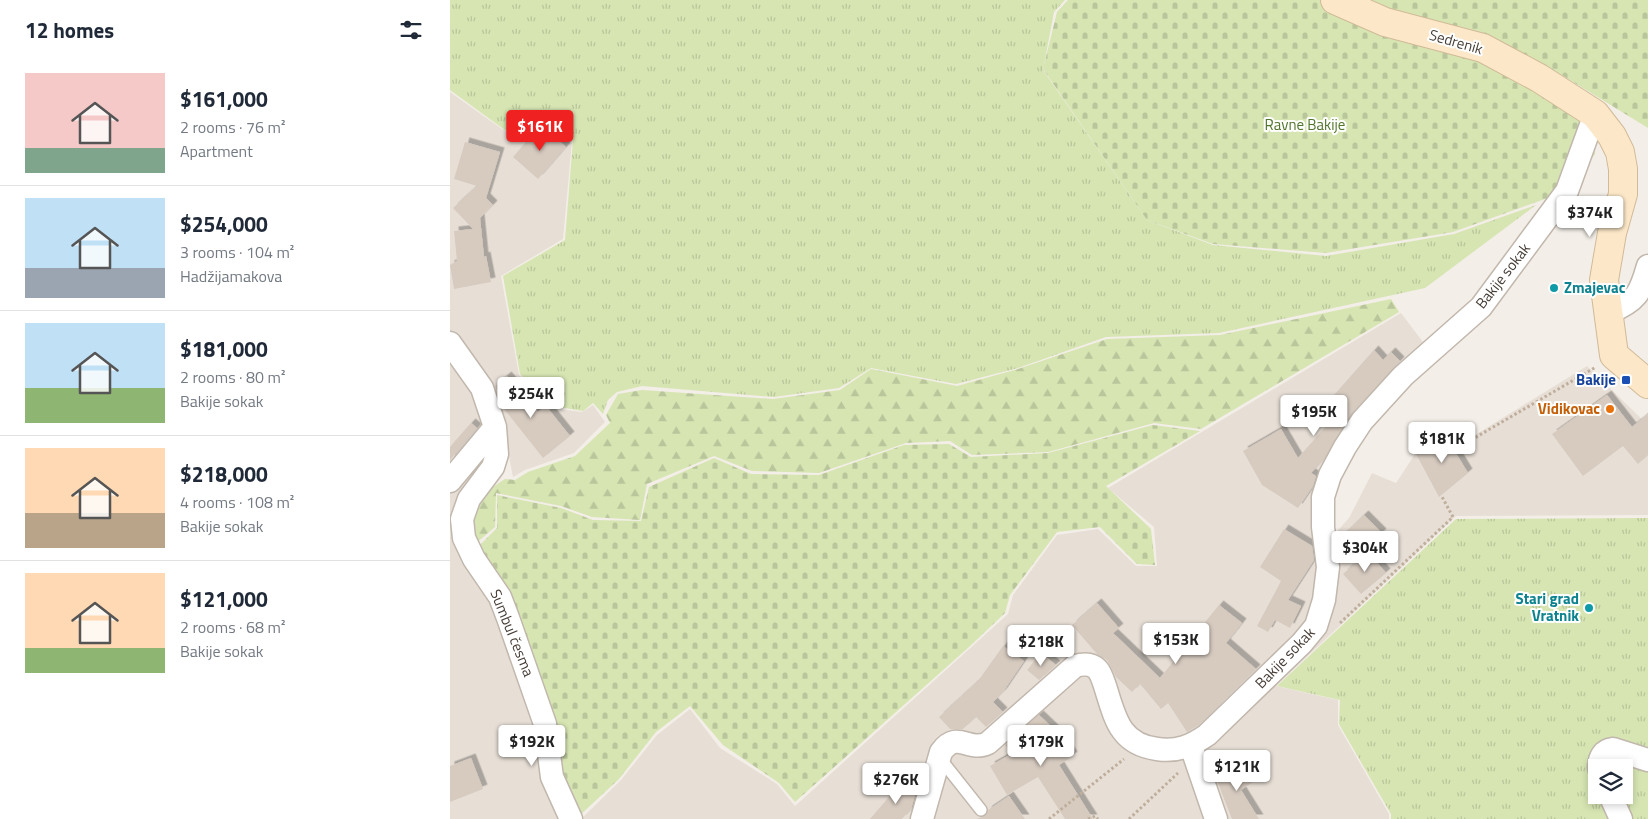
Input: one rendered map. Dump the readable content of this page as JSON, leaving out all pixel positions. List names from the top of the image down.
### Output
{
  "streets": {
    "street": ["Sedrenik", "Bakije sokak", "Sumbul česma"]
  },
  "crossings": [
    ["Sedrenik", "Bakije sokak"]
  ],
  "parks": ["Ravne Bakije"],
  "places": {
    "other": ["Zmajevac", "Vidikovac", "Stari grad Vratnik"],
    "transit": ["Bakije"]
  },
  "page": {
    "heading": "12 homes",
    "list": [
      {
        "name": "$161,000",
        "note": "2 rooms · 76 m² · Apartment"
      },
      {
        "name": "$254,000",
        "note": "3 rooms · 104 m² · Hadžijamakova"
      },
      {
        "name": "$181,000",
        "note": "2 rooms · 80 m² · Bakije sokak"
      },
      {
        "name": "$218,000",
        "note": "4 rooms · 108 m² · Bakije sokak"
      },
      {
        "name": "$121,000",
        "note": "2 rooms · 68 m² · Bakije sokak"
      }
    ],
    "price": [
      "$161K",
      "$374K",
      "$254K",
      "$195K",
      "$181K",
      "$304K",
      "$153K",
      "$218K",
      "$192K",
      "$179K",
      "$121K",
      "$276K"
    ]
  }
}
